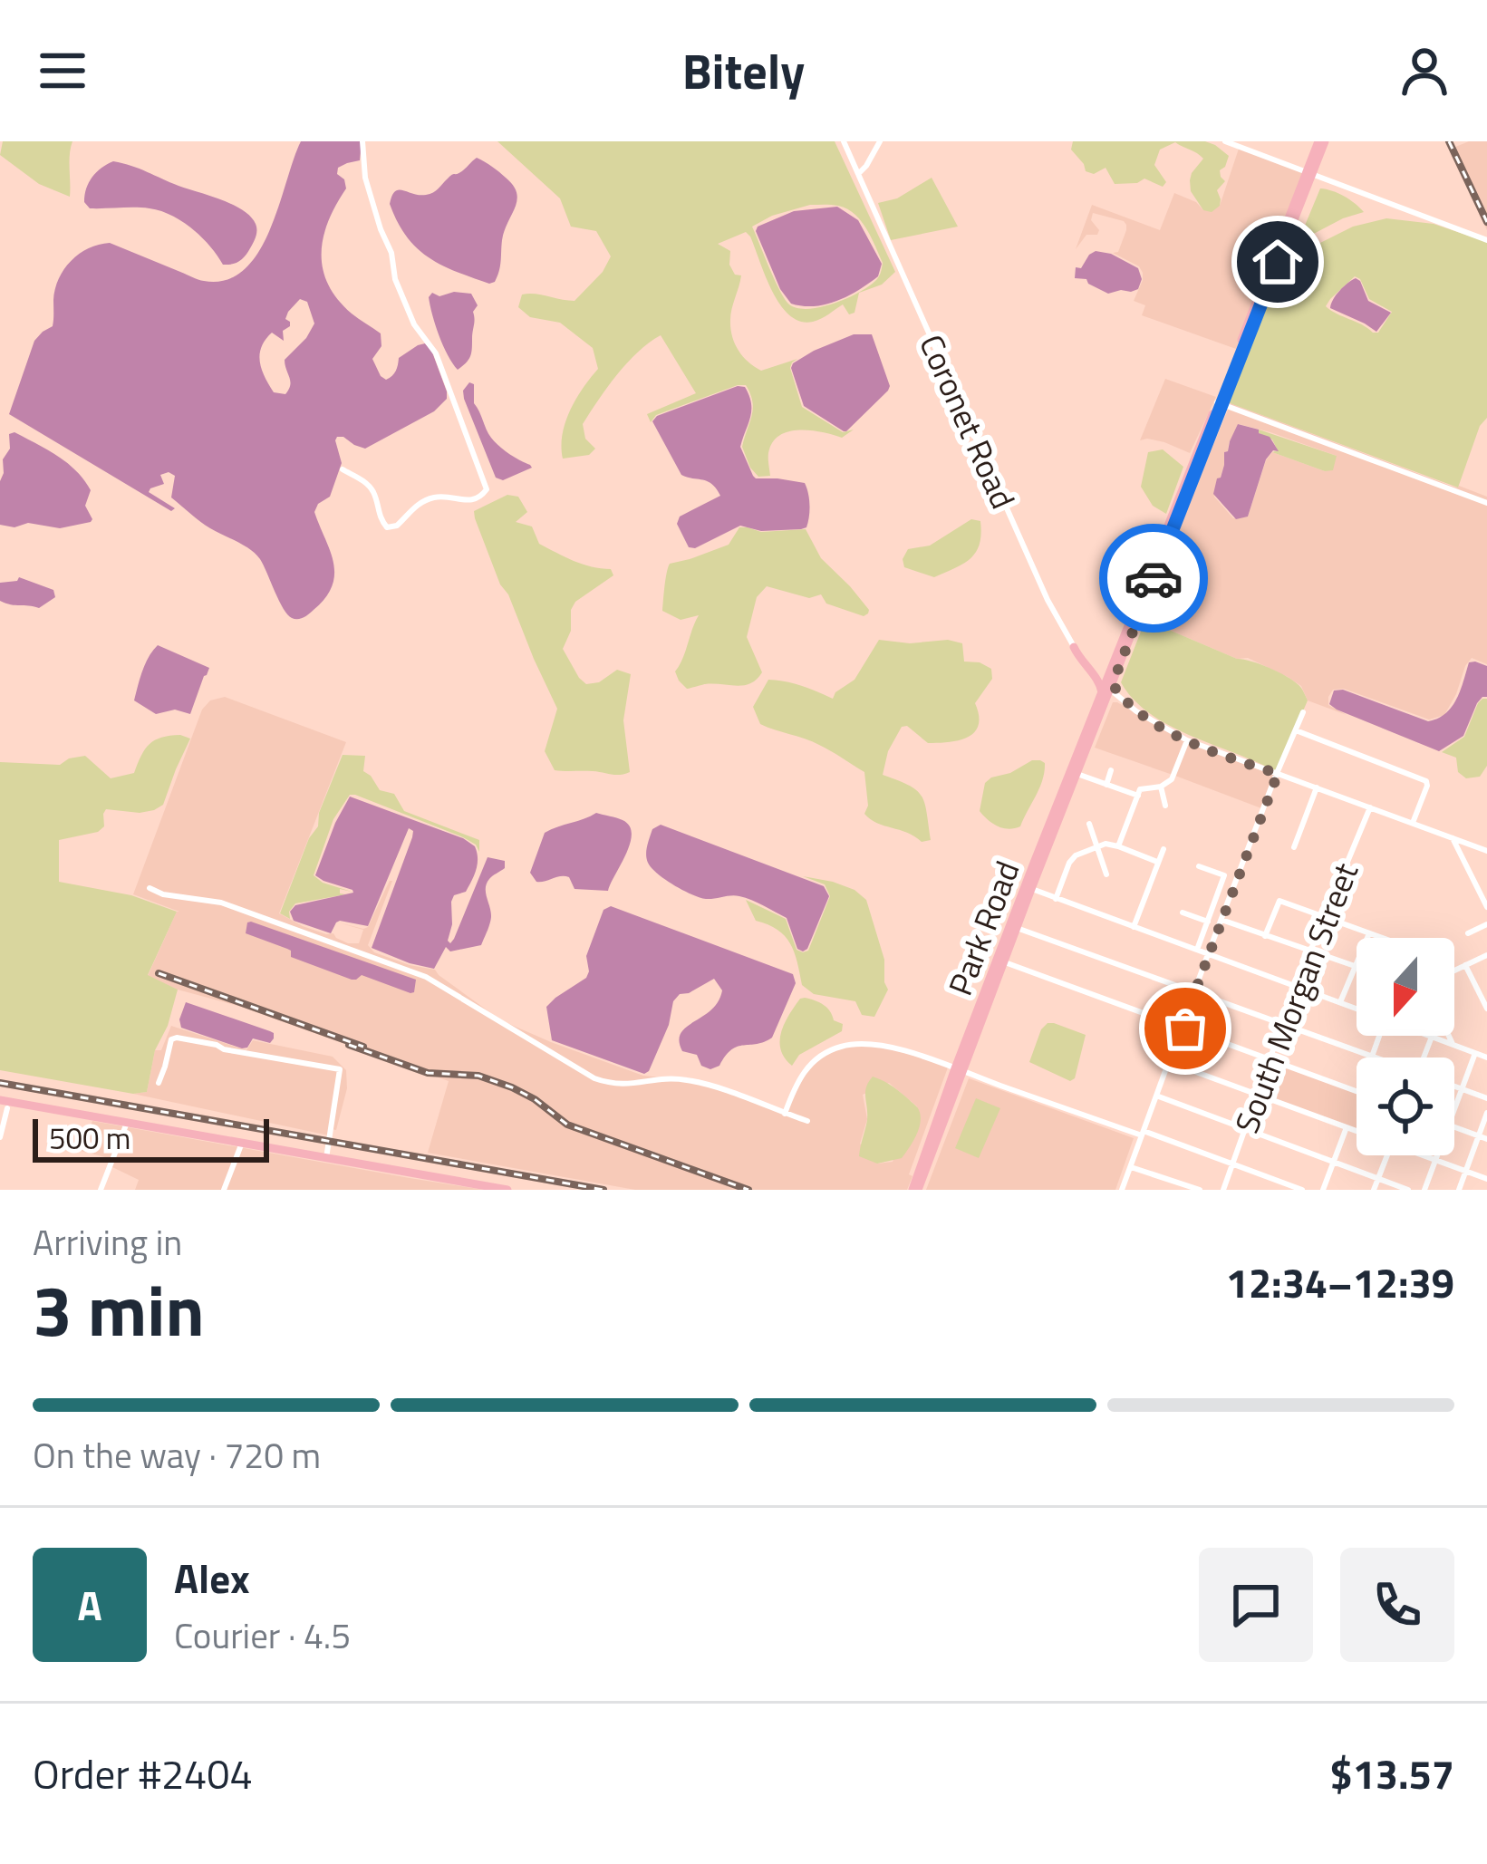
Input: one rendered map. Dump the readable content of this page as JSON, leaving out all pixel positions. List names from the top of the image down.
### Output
{
  "streets": {
    "main road": ["Park Road"],
    "street": ["Coronet Road", "South Morgan Street"]
  },
  "scale_bar": "500 m",
  "north": "bottom",
  "page": {
    "header": "Bitely",
    "scale": "500 m",
    "heading": ["3 min", "Arriving in", "12:34–12:39"],
    "panel": [
      "Alex",
      "Courier · 4.5",
      "Order #2404",
      "$13.57"
    ],
    "bar": "On the way · 720 m",
    "round": "A"
  }
}
